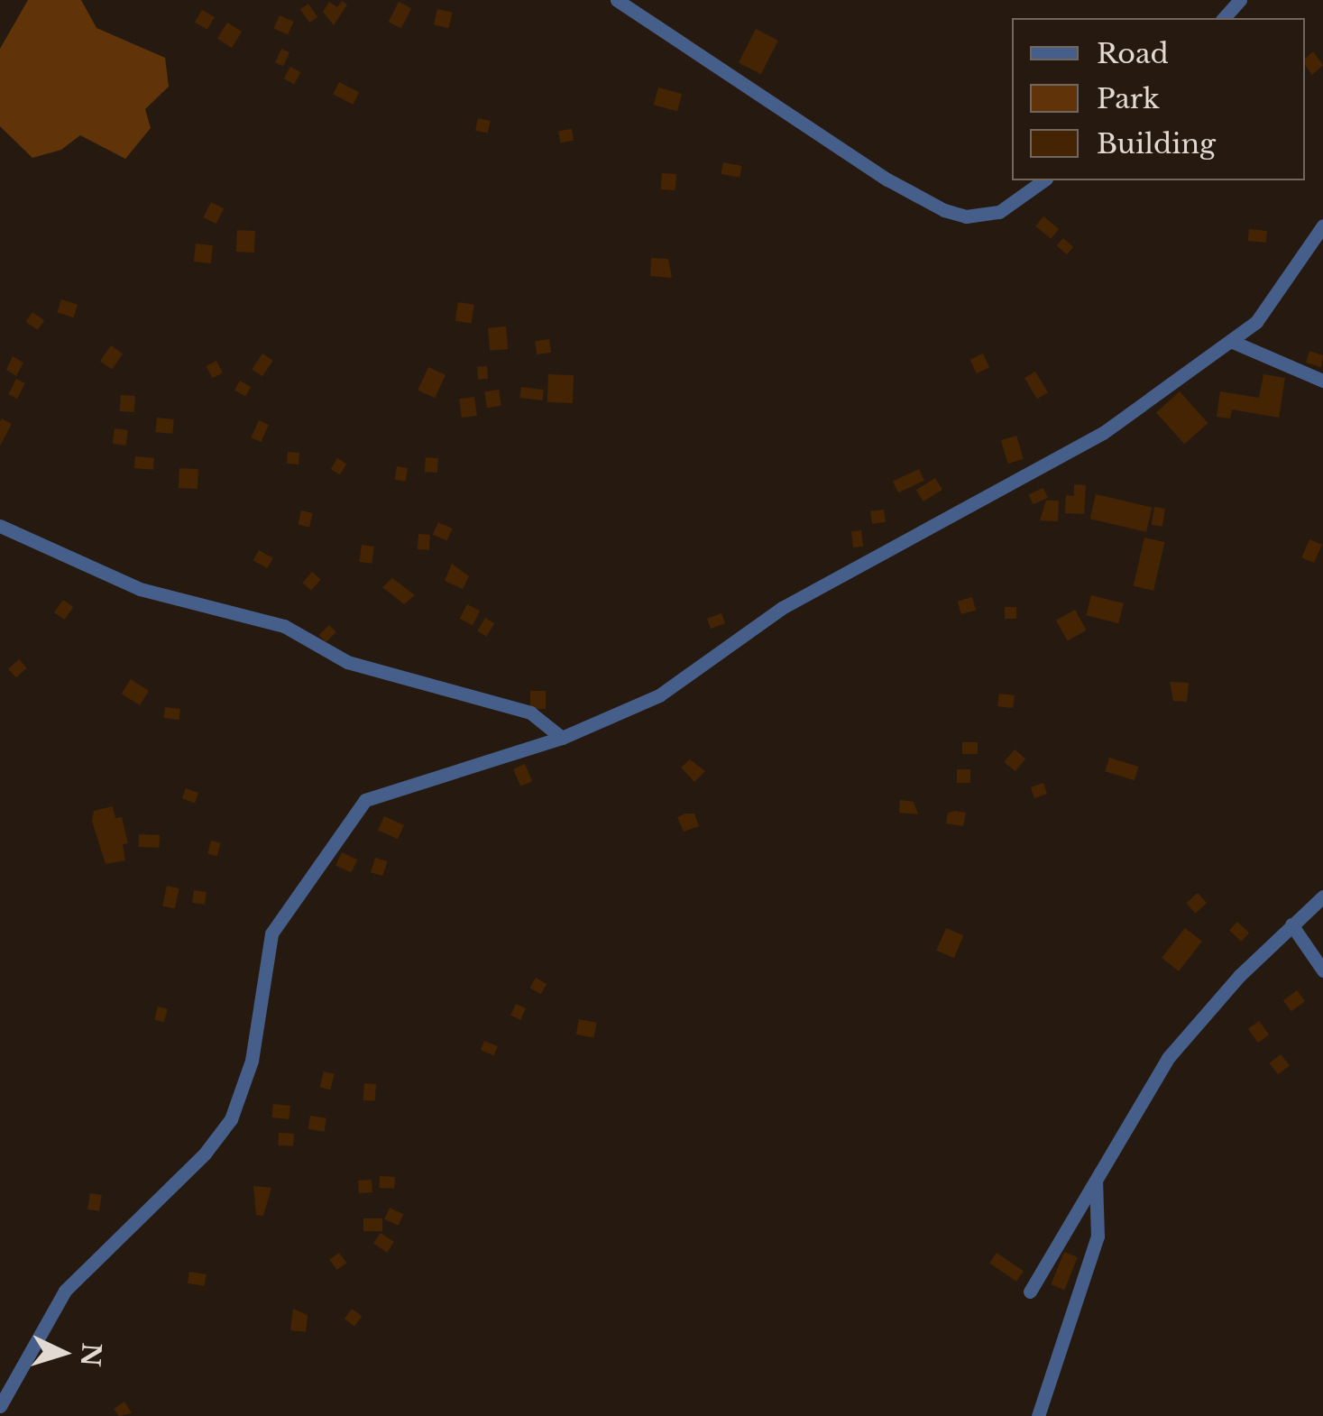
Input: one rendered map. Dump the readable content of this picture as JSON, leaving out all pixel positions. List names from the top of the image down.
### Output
{
  "legend": ["Road", "Park", "Building"],
  "north": "right"
}
